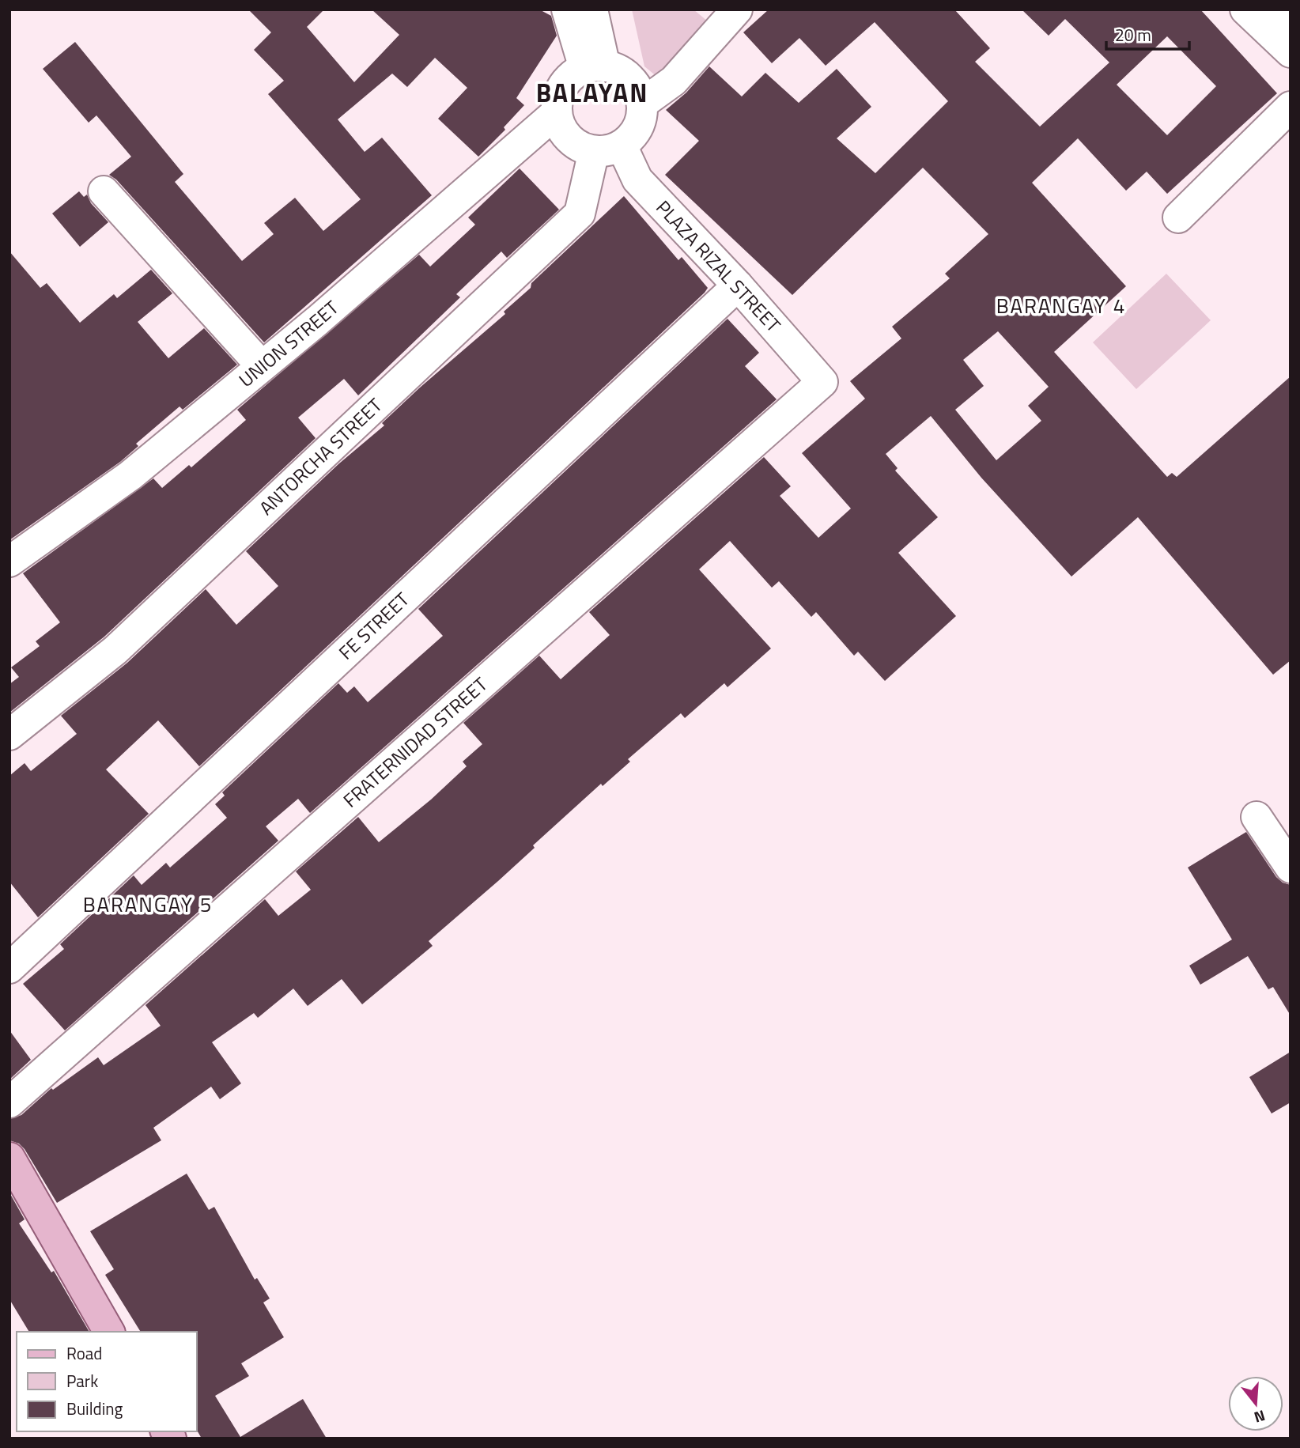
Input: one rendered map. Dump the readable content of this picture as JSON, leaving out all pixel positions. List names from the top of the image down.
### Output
{
  "streets": {
    "street": [
      "PLAZA RIZAL STREET",
      "UNION STREET",
      "ANTORCHA STREET",
      "FE STREET",
      "FRATERNIDAD STREET"
    ]
  },
  "crossings": [
    ["PLAZA RIZAL STREET", "UNION STREET"],
    ["PLAZA RIZAL STREET", "ANTORCHA STREET"],
    ["PLAZA RIZAL STREET", "FE STREET"],
    ["PLAZA RIZAL STREET", "FRATERNIDAD STREET"],
    ["UNION STREET", "ANTORCHA STREET"]
  ],
  "districts": ["BALAYAN", "BARANGAY 4", "BARANGAY 5"],
  "legend": ["Road", "Park", "Building"],
  "scale_bar": "20 m",
  "north": "bottom"
}
